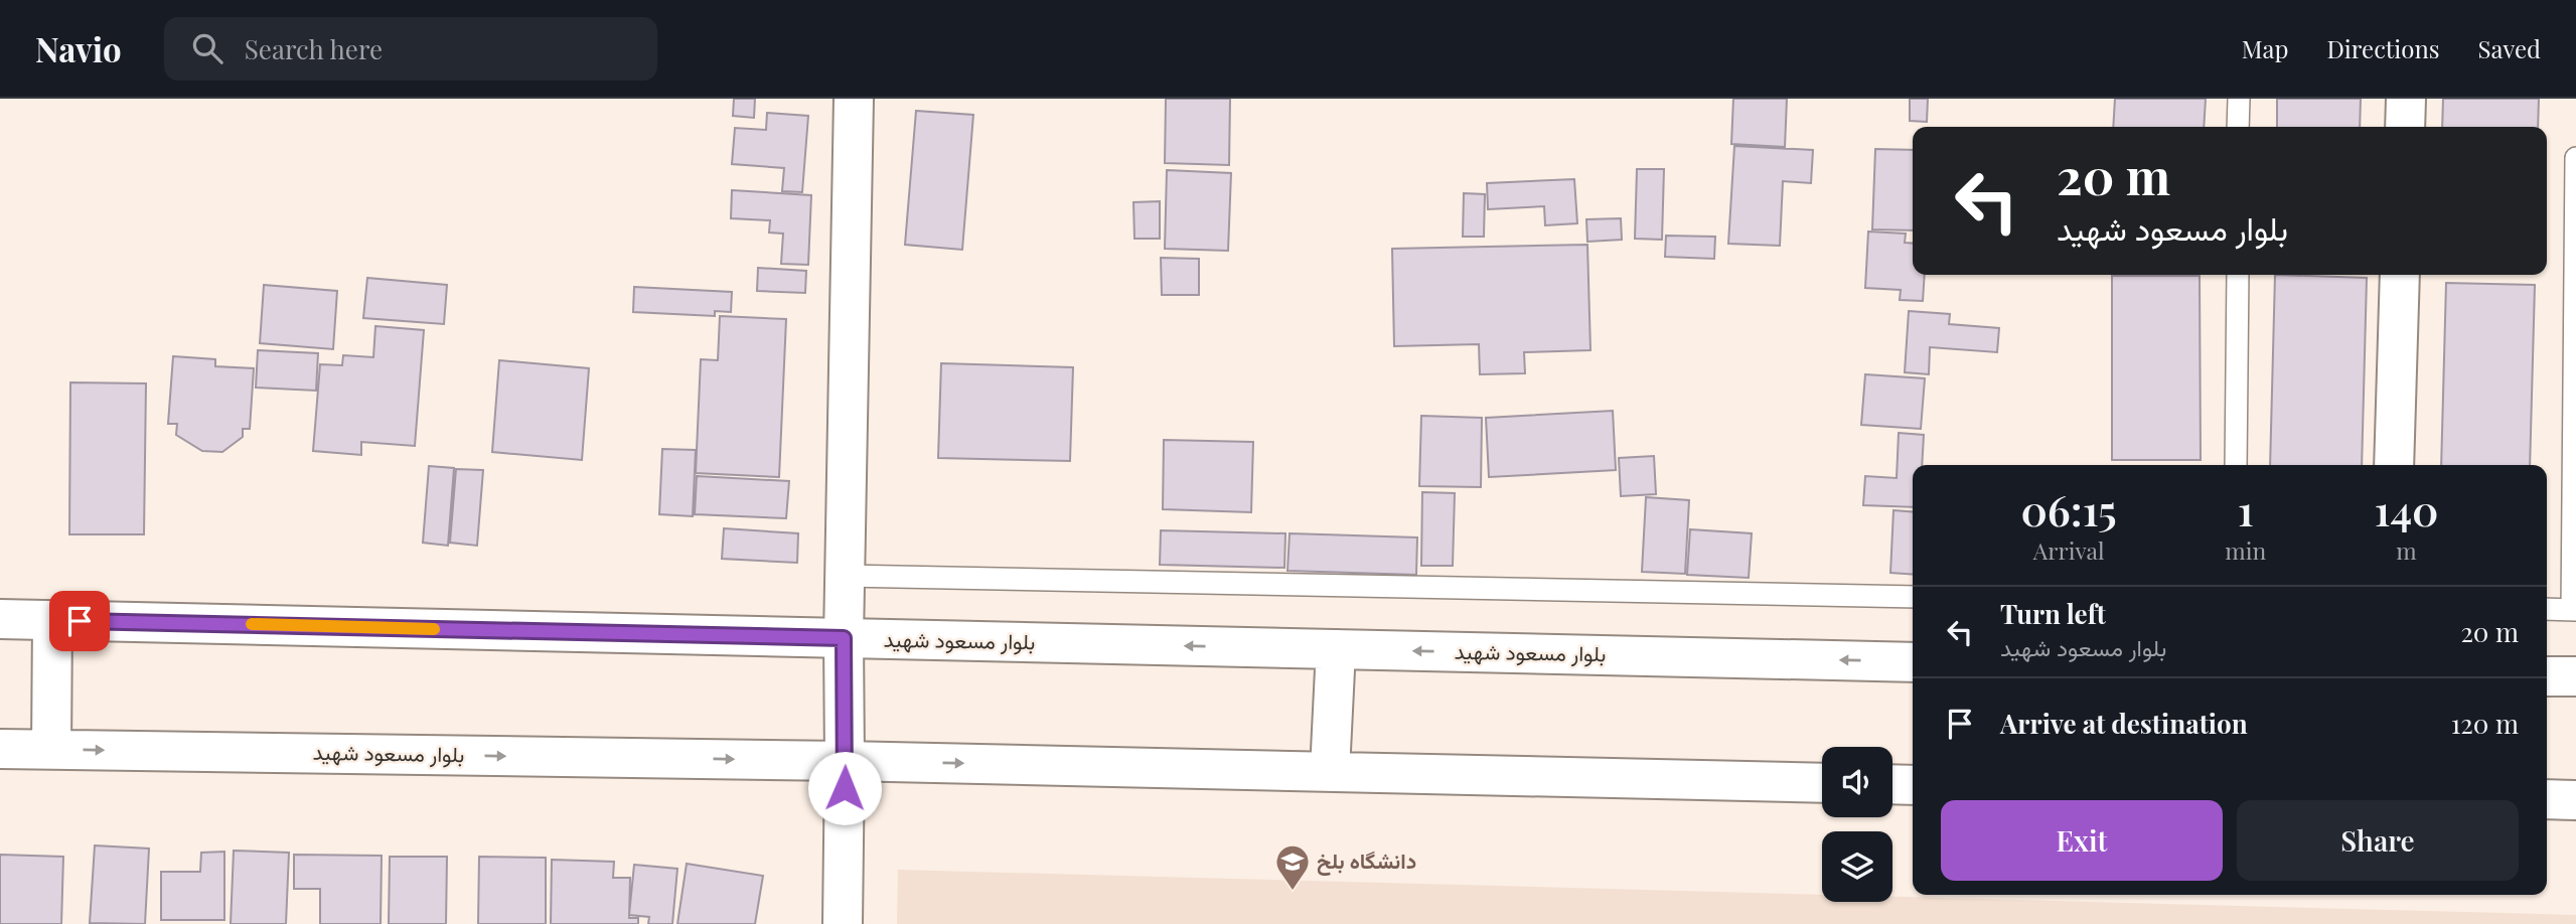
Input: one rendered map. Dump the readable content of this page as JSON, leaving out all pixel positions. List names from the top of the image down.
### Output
{
  "streets": {
    "main road": ["بلوار مسعود شهید"]
  },
  "places": {
    "school or university": ["دانشگاه بلخ"]
  },
  "page": {
    "header": "Navio",
    "search": "Search here",
    "nav": ["Map", "Directions", "Saved"],
    "turn": ["20 m", "بلوار مسعود شهید"],
    "eta": [
      "06:15",
      "Arrival",
      "1",
      "min",
      "140",
      "m"
    ],
    "list": [
      {
        "name": "Turn left",
        "note": "بلوار مسعود شهید",
        "value": "20 m"
      },
      {
        "name": "Arrive at destination",
        "value": "120 m"
      }
    ],
    "buttons": ["Exit", "Share"]
  }
}
